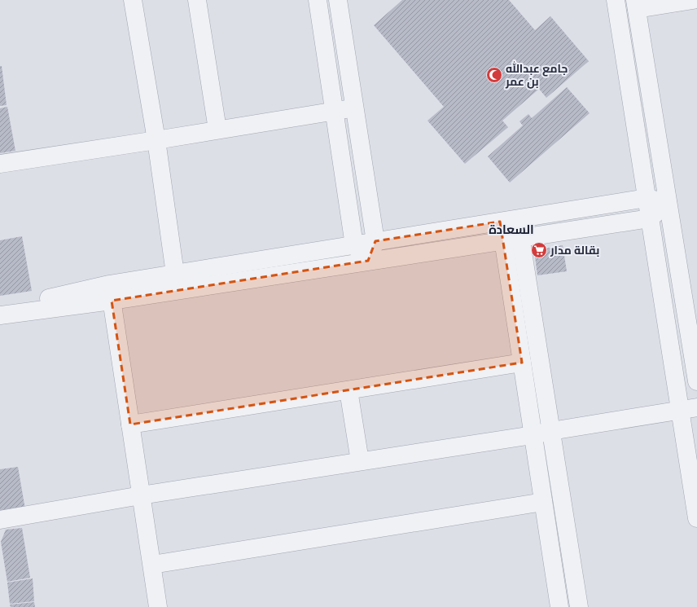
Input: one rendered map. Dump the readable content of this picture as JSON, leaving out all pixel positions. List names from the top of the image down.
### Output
{
  "districts": ["السعادة"],
  "places": {
    "mosque": ["جامع عبدالله بن عمر"],
    "supermarket": ["بقالة مدار"]
  }
}
